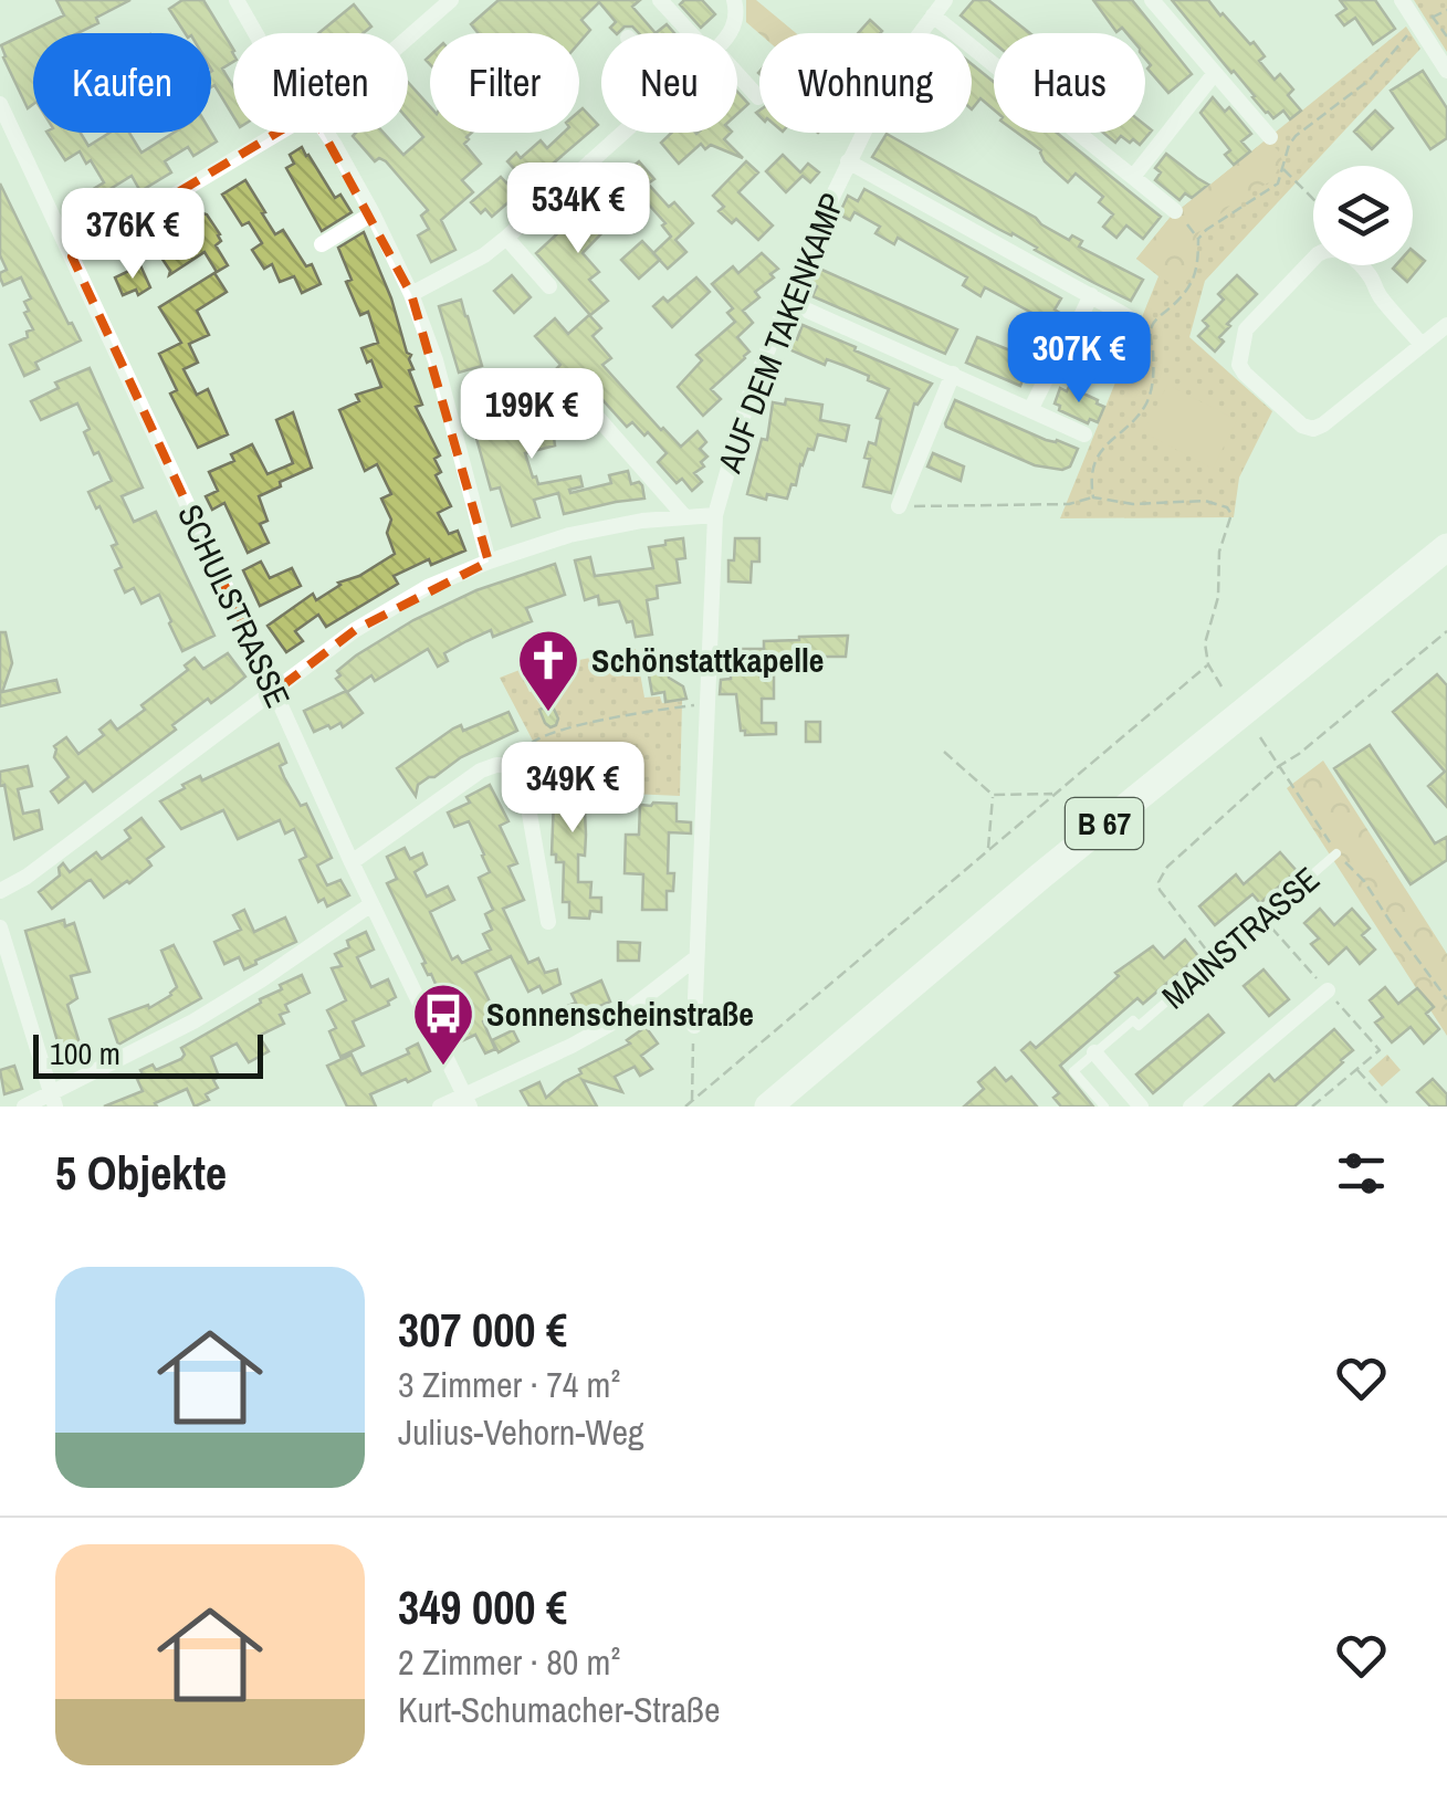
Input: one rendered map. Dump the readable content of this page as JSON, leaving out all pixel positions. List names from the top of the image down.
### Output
{
  "streets": {
    "highway": ["B 67"],
    "street": ["AUF DEM TAKENKAMP", "SCHULSTRASSE"],
    "lane": ["MAINSTRASSE"]
  },
  "places": {
    "church": ["Schönstattkapelle"],
    "bus stop": ["Sonnenscheinstraße"]
  },
  "scale_bar": "100 m",
  "page": {
    "chip": [
      "Kaufen",
      "Mieten",
      "Filter",
      "Neu",
      "Wohnung",
      "Haus"
    ],
    "price": [
      "534K €",
      "376K €",
      "307K €",
      "199K €",
      "349K €"
    ],
    "scale": "100 m",
    "heading": "5 Objekte",
    "list": [
      {
        "name": "307 000 €",
        "note": "3 Zimmer · 74 m² · Julius-Vehorn-Weg"
      },
      {
        "name": "349 000 €",
        "note": "2 Zimmer · 80 m² · Kurt-Schumacher-Straße"
      }
    ]
  }
}
